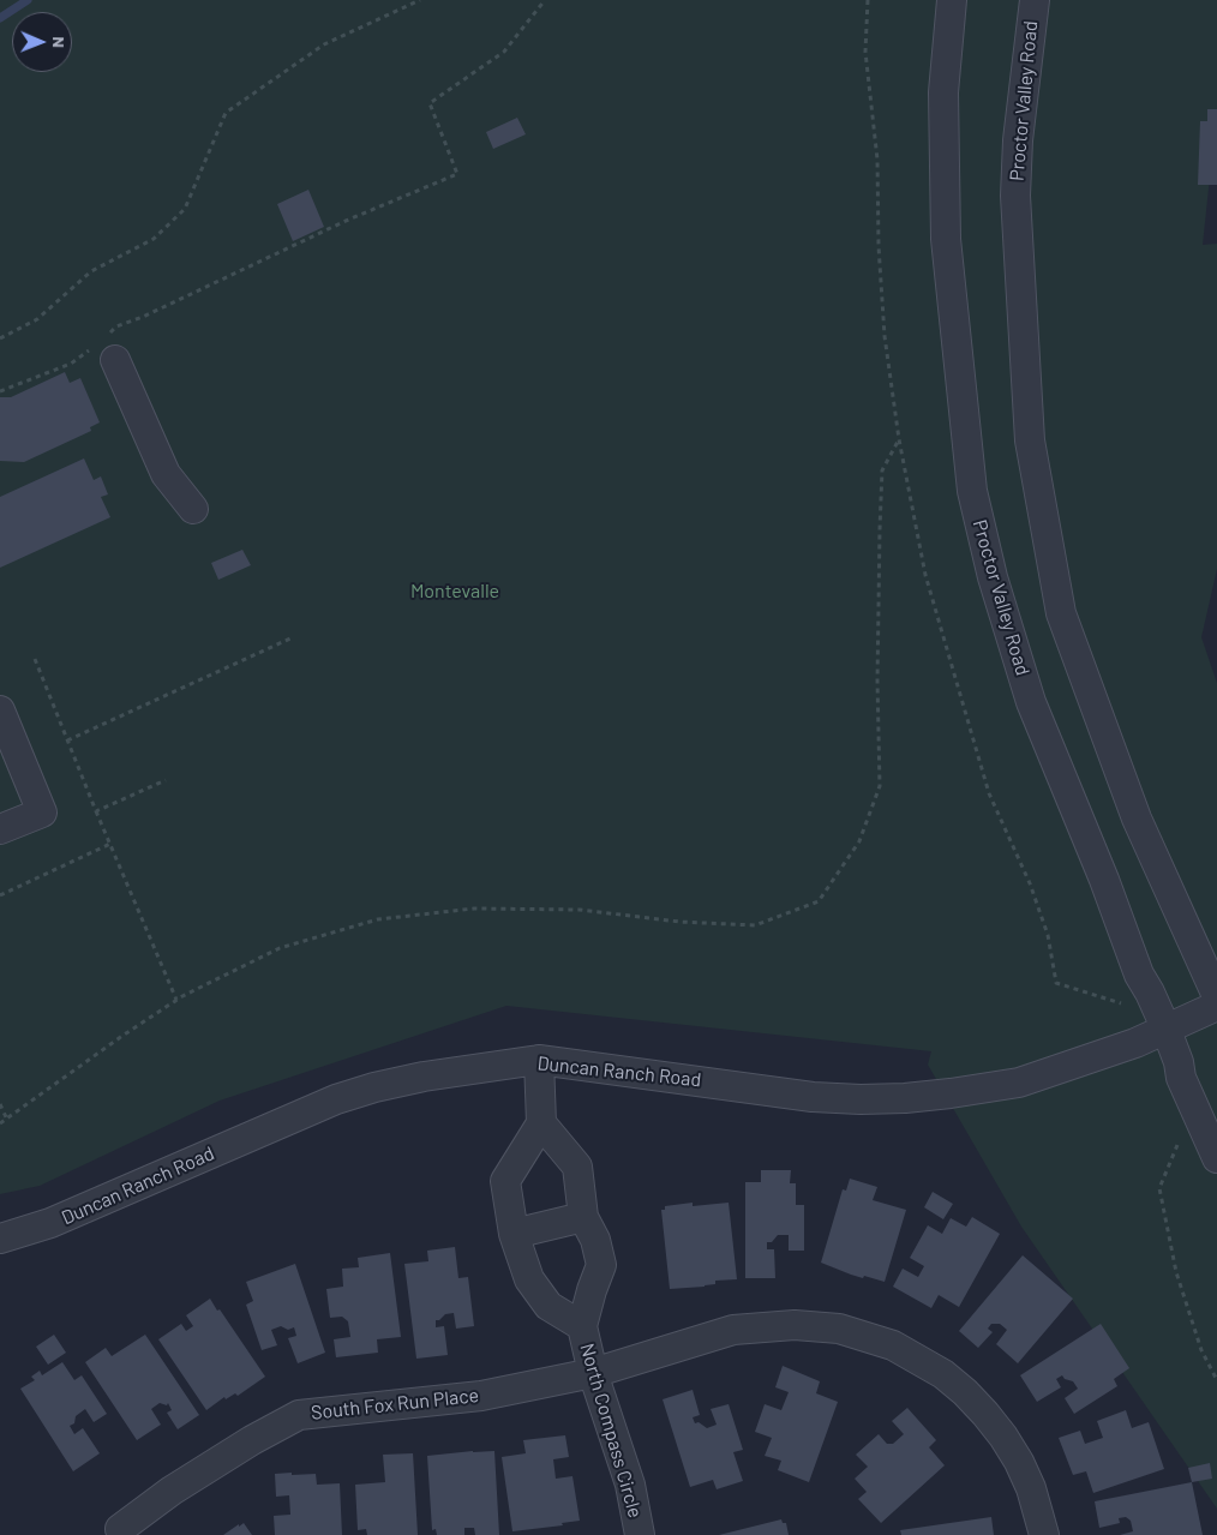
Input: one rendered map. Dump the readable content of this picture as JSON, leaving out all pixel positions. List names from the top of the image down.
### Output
{
  "streets": {
    "street": [
      "Proctor Valley Road",
      "Duncan Ranch Road",
      "South Fox Run Place",
      "North Compass Circle"
    ]
  },
  "crossings": [
    ["Proctor Valley Road", "Duncan Ranch Road"],
    ["South Fox Run Place", "North Compass Circle"]
  ],
  "parks": ["Montevalle"],
  "north": "right"
}
